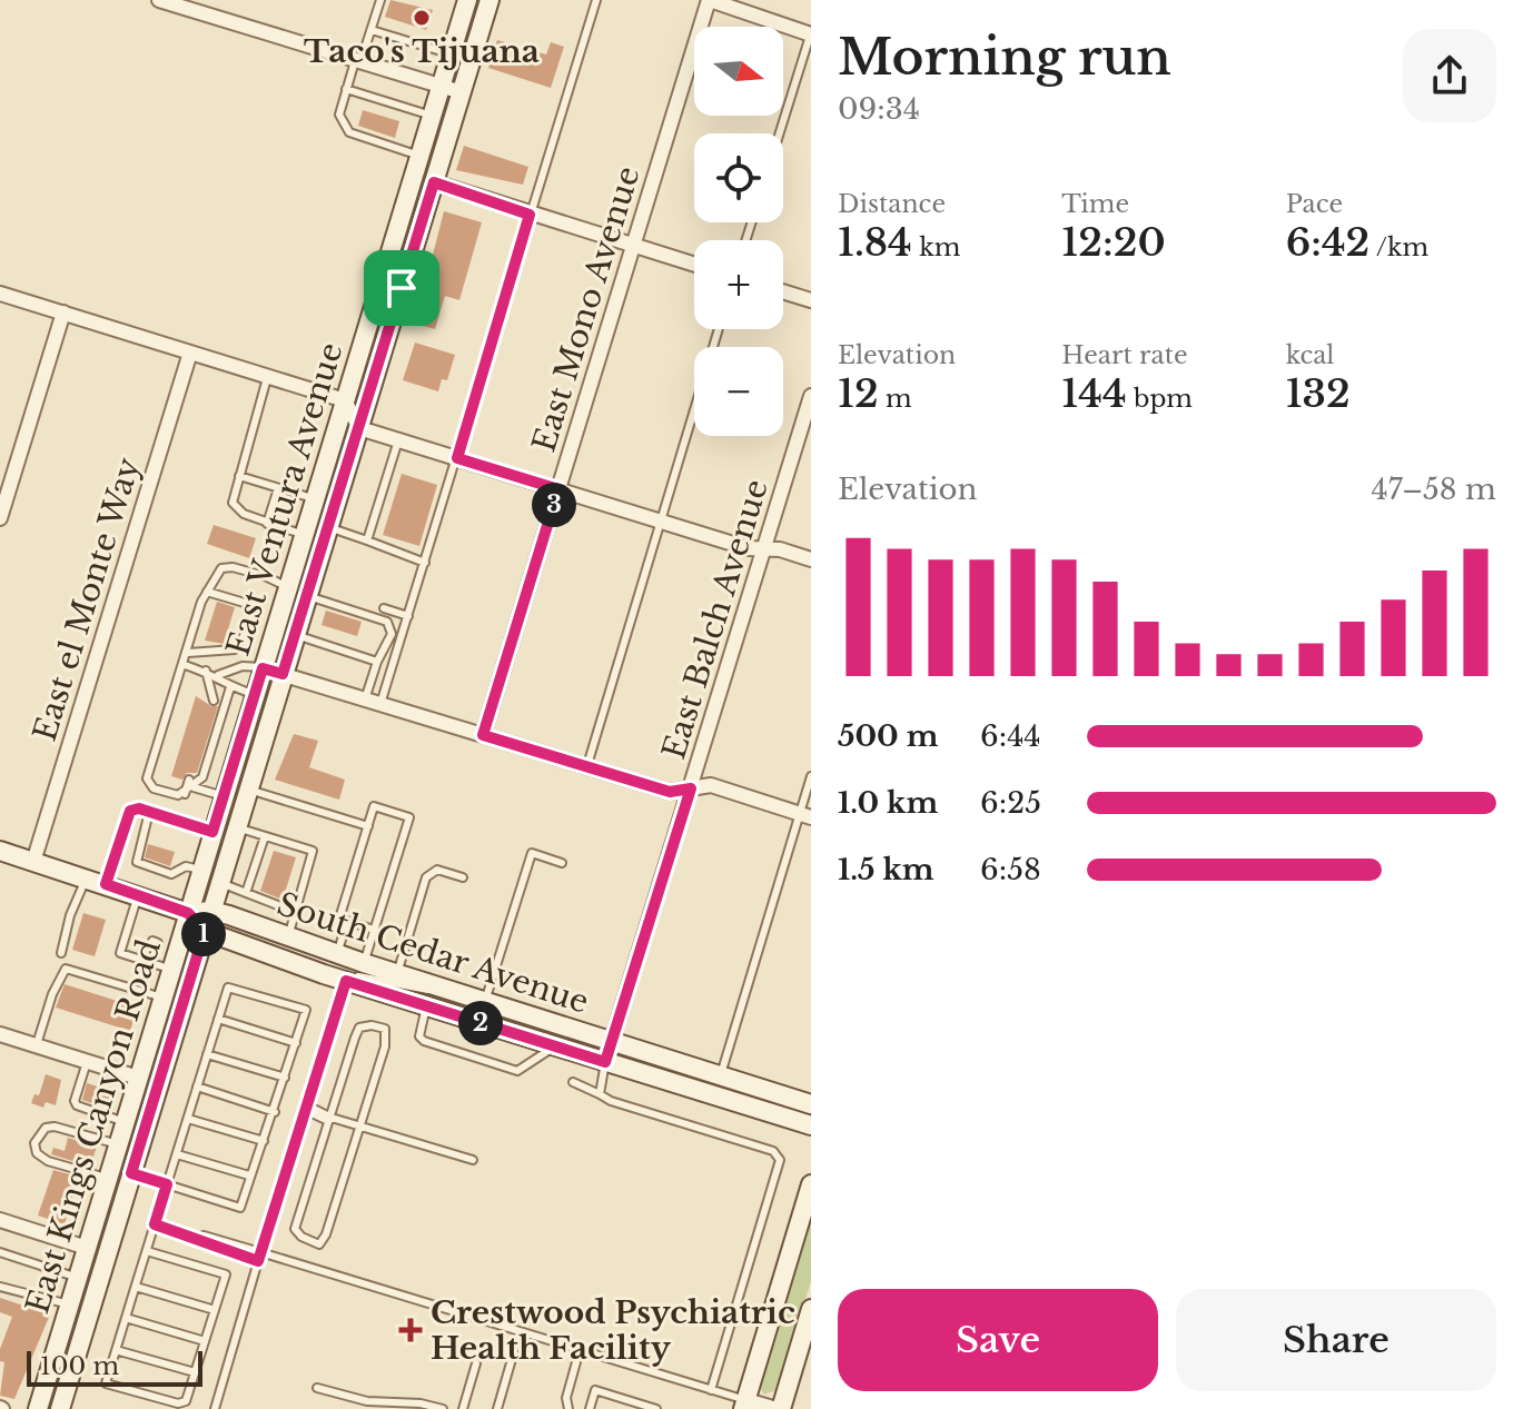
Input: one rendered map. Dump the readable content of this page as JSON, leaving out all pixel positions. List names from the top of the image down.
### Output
{
  "streets": {
    "main road": ["East Ventura Avenue", "South Cedar Avenue", "East Kings Canyon Road"],
    "street": ["East Mono Avenue", "East el Monte Way", "East Balch Avenue"]
  },
  "crossings": [
    ["East Ventura Avenue", "South Cedar Avenue"],
    ["East Ventura Avenue", "East Kings Canyon Road"],
    ["East el Monte Way", "South Cedar Avenue"],
    ["East Balch Avenue", "South Cedar Avenue"],
    ["South Cedar Avenue", "East Kings Canyon Road"]
  ],
  "places": {
    "other": ["Taco's Tijuana"],
    "health": ["Crestwood Psychiatric Health Facility"]
  },
  "scale_bar": "100 m",
  "north": "right",
  "page": {
    "heading": ["Morning run", "09:34"],
    "map_buttons": ["+", "−"],
    "stats": [
      ["Distance", "1.84 km"],
      ["Time", "12:20"],
      ["Pace", "6:42 /km"],
      ["Elevation", "12 m"],
      ["Heart rate", "144 bpm"],
      ["kcal", "132"]
    ],
    "chart": ["Elevation", "47–58 m"],
    "pins": ["3", "1", "2"],
    "list": [
      {
        "name": "500 m",
        "note": "6:44"
      },
      {
        "name": "1.0 km",
        "note": "6:25"
      },
      {
        "name": "1.5 km",
        "note": "6:58"
      }
    ],
    "buttons": ["Save", "Share"],
    "scale": "100 m"
  }
}
